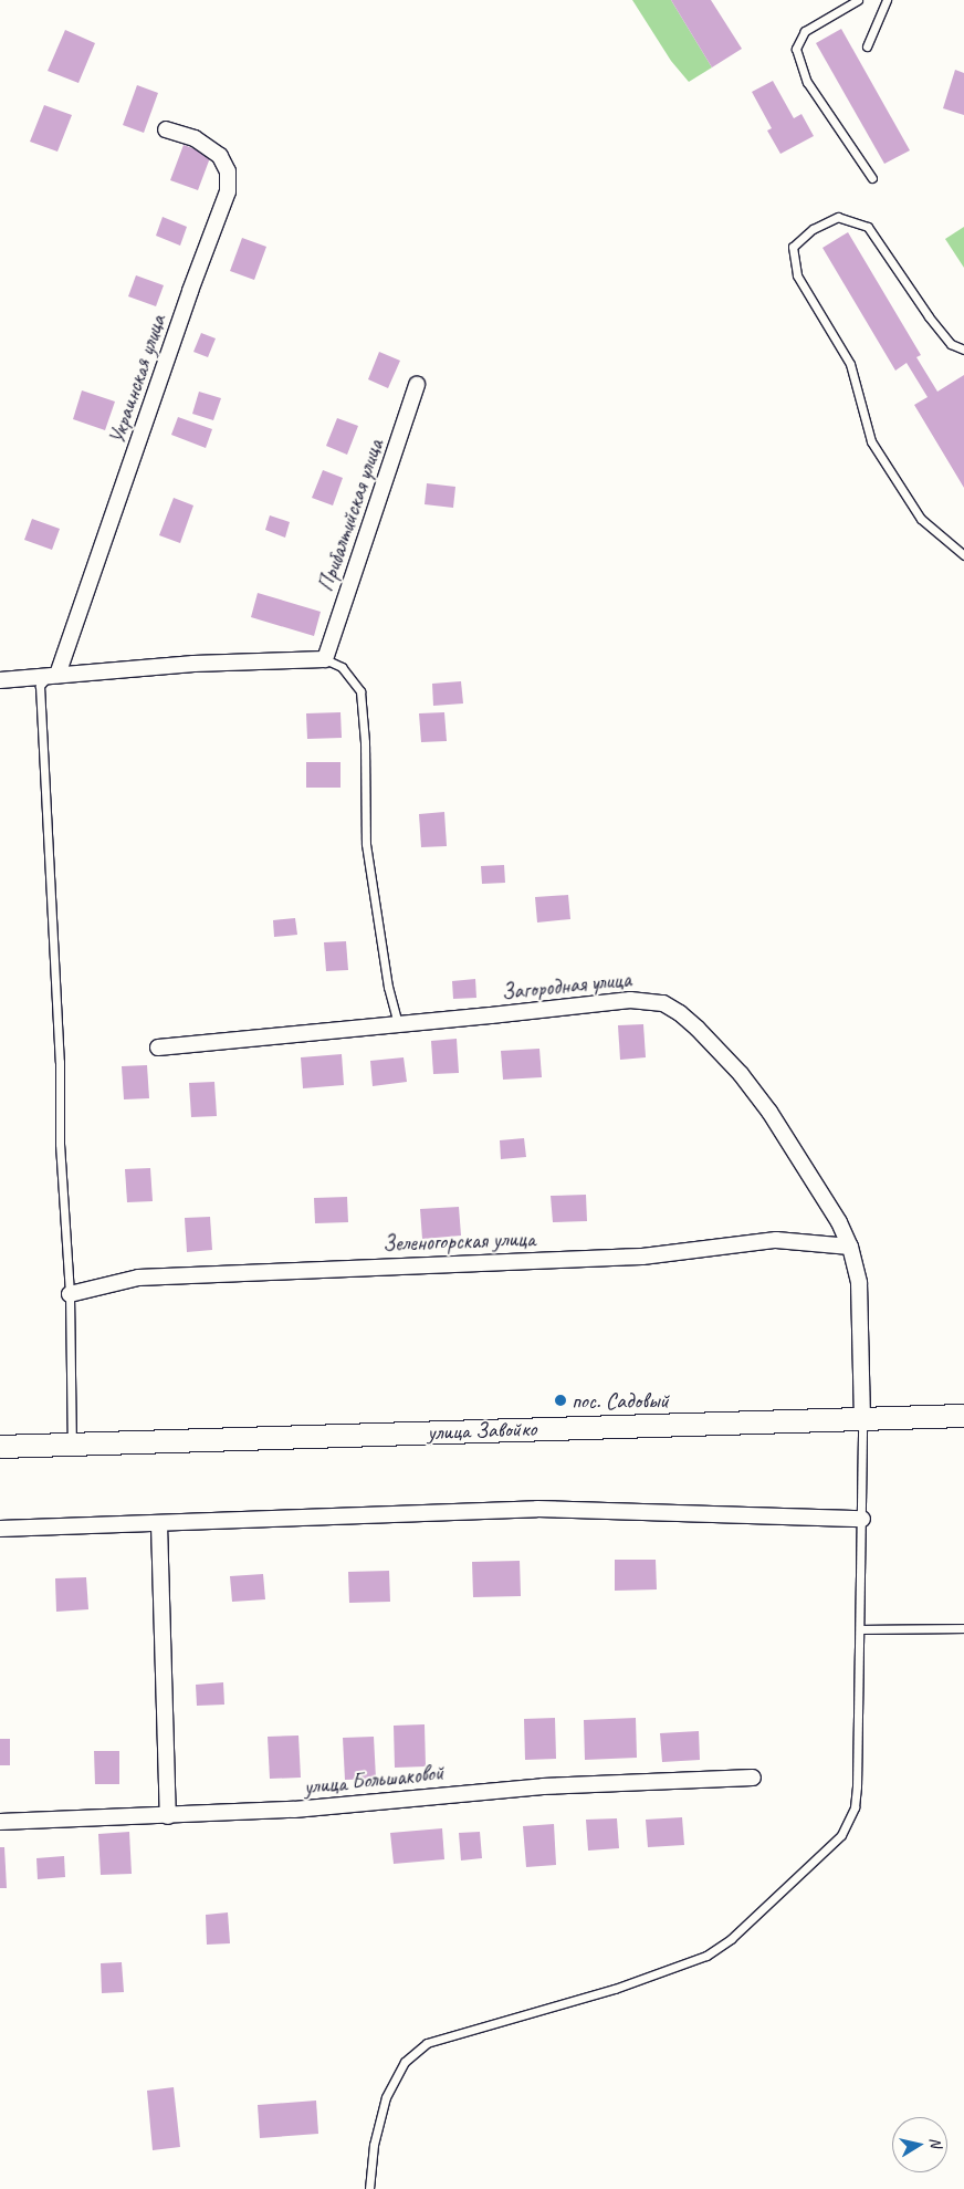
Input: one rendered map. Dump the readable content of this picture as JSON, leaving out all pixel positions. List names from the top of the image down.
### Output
{
  "streets": {
    "main road": ["улица Завойко"],
    "street": [
      "Украинская улица",
      "Прибалтийская улица",
      "Загородная улица",
      "Зеленогорская улица",
      "улица Большаковой"
    ]
  },
  "crossings": [
    ["Загородная улица", "Зеленогорская улица"],
    ["Загородная улица", "улица Завойко"]
  ],
  "places": ["пос. Садовый"],
  "north": "right"
}
